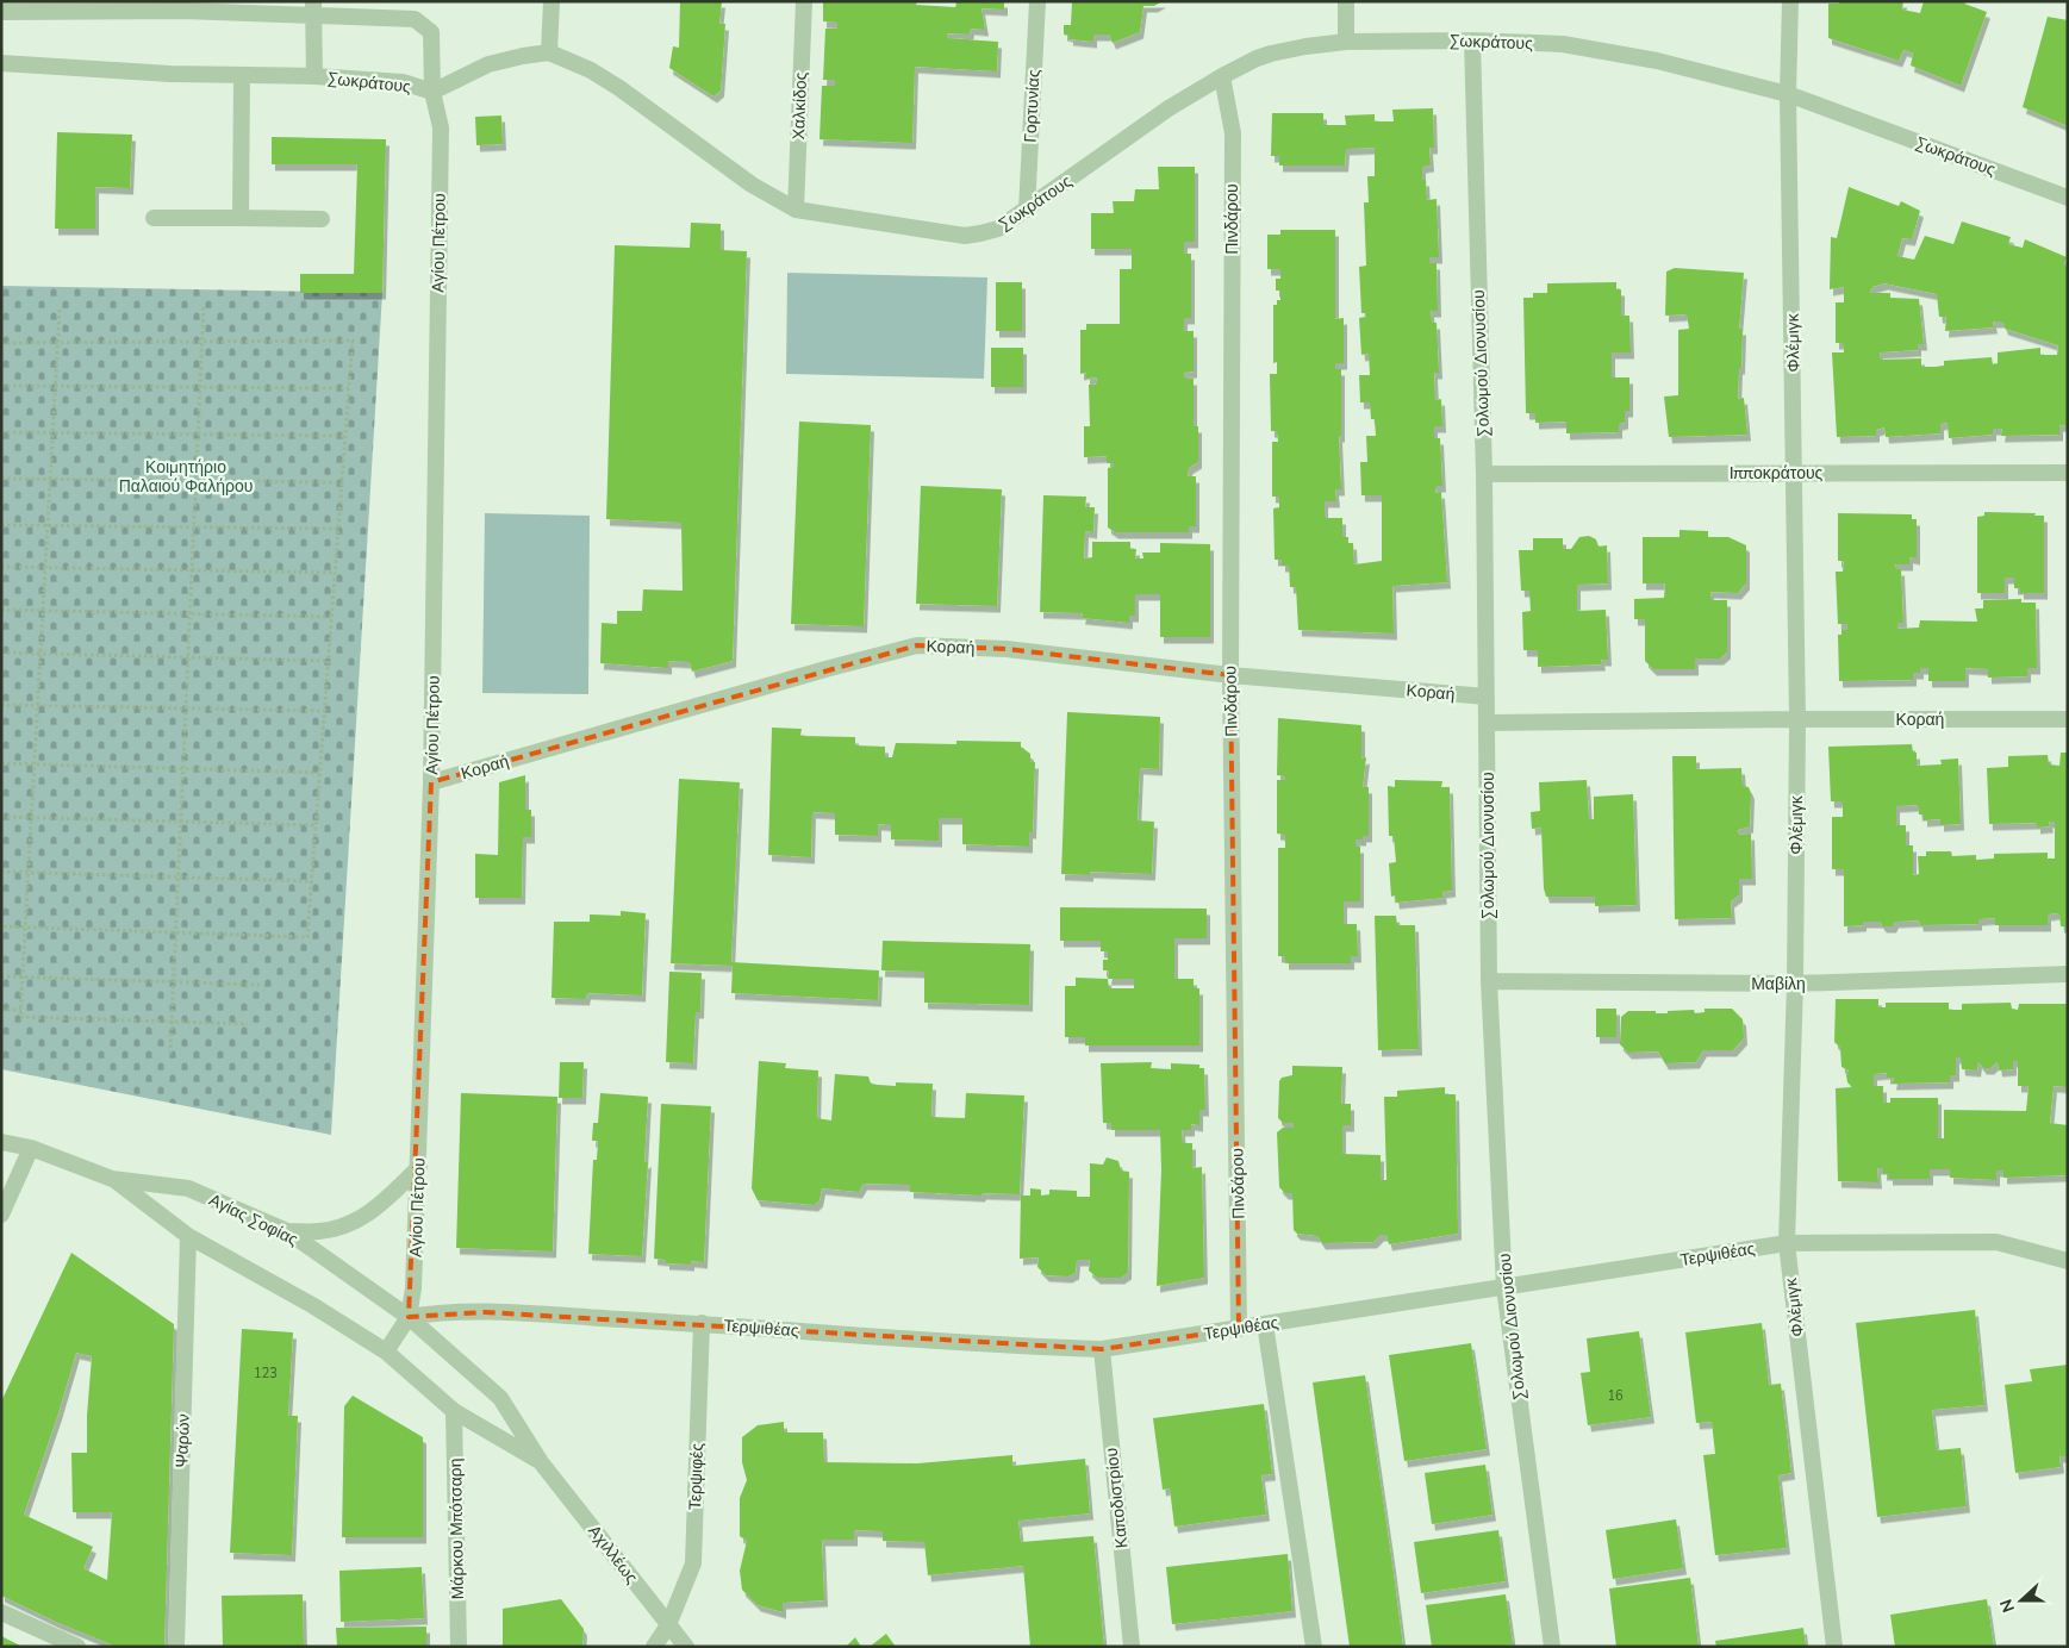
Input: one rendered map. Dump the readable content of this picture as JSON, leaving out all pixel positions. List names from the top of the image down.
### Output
{
  "streets": {
    "street": [
      "Σωκράτους",
      "Χαλκίδος",
      "Γορτυνίας",
      "Πινδάρου",
      "Αγίου Πέτρου",
      "Φλέμιγκ",
      "Σολωμού Διονυσίου",
      "Ιπποκράτους",
      "Κοραή",
      "Μαβίλη",
      "Αγίας Σοφίας",
      "Τερψιθέας",
      "Ψαρών",
      "Τερψιφές",
      "Καποδιστρίου",
      "Μάρκου Μπότσαρη",
      "Αχιλλέως"
    ]
  },
  "crossings": [
    ["Σωκράτους", "Χαλκίδος"],
    ["Σωκράτους", "Γορτυνίας"],
    ["Σωκράτους", "Πινδάρου"],
    ["Σωκράτους", "Αγίου Πέτρου"],
    ["Σωκράτους", "Φλέμιγκ"],
    ["Σωκράτους", "Σολωμού Διονυσίου"],
    ["Πινδάρου", "Κοραή"],
    ["Πινδάρου", "Τερψιθέας"],
    ["Αγίου Πέτρου", "Κοραή"],
    ["Αγίου Πέτρου", "Αγίας Σοφίας"],
    ["Αγίου Πέτρου", "Τερψιθέας"],
    ["Αγίου Πέτρου", "Αχιλλέως"],
    ["Φλέμιγκ", "Ιπποκράτους"],
    ["Φλέμιγκ", "Κοραή"],
    ["Φλέμιγκ", "Μαβίλη"],
    ["Φλέμιγκ", "Τερψιθέας"],
    ["Σολωμού Διονυσίου", "Ιπποκράτους"],
    ["Σολωμού Διονυσίου", "Κοραή"],
    ["Σολωμού Διονυσίου", "Μαβίλη"],
    ["Σολωμού Διονυσίου", "Τερψιθέας"],
    ["Αγίας Σοφίας", "Τερψιθέας"],
    ["Αγίας Σοφίας", "Ψαρών"],
    ["Αγίας Σοφίας", "Αχιλλέως"],
    ["Τερψιθέας", "Τερψιφές"],
    ["Τερψιθέας", "Καποδιστρίου"],
    ["Τερψιθέας", "Αχιλλέως"],
    ["Τερψιφές", "Αχιλλέως"],
    ["Μάρκου Μπότσαρη", "Αχιλλέως"]
  ],
  "parks": ["Κοιμητήριο Παλαιού Φαλήρου"],
  "house_numbers": ["123", "16"],
  "north": "left"
}
